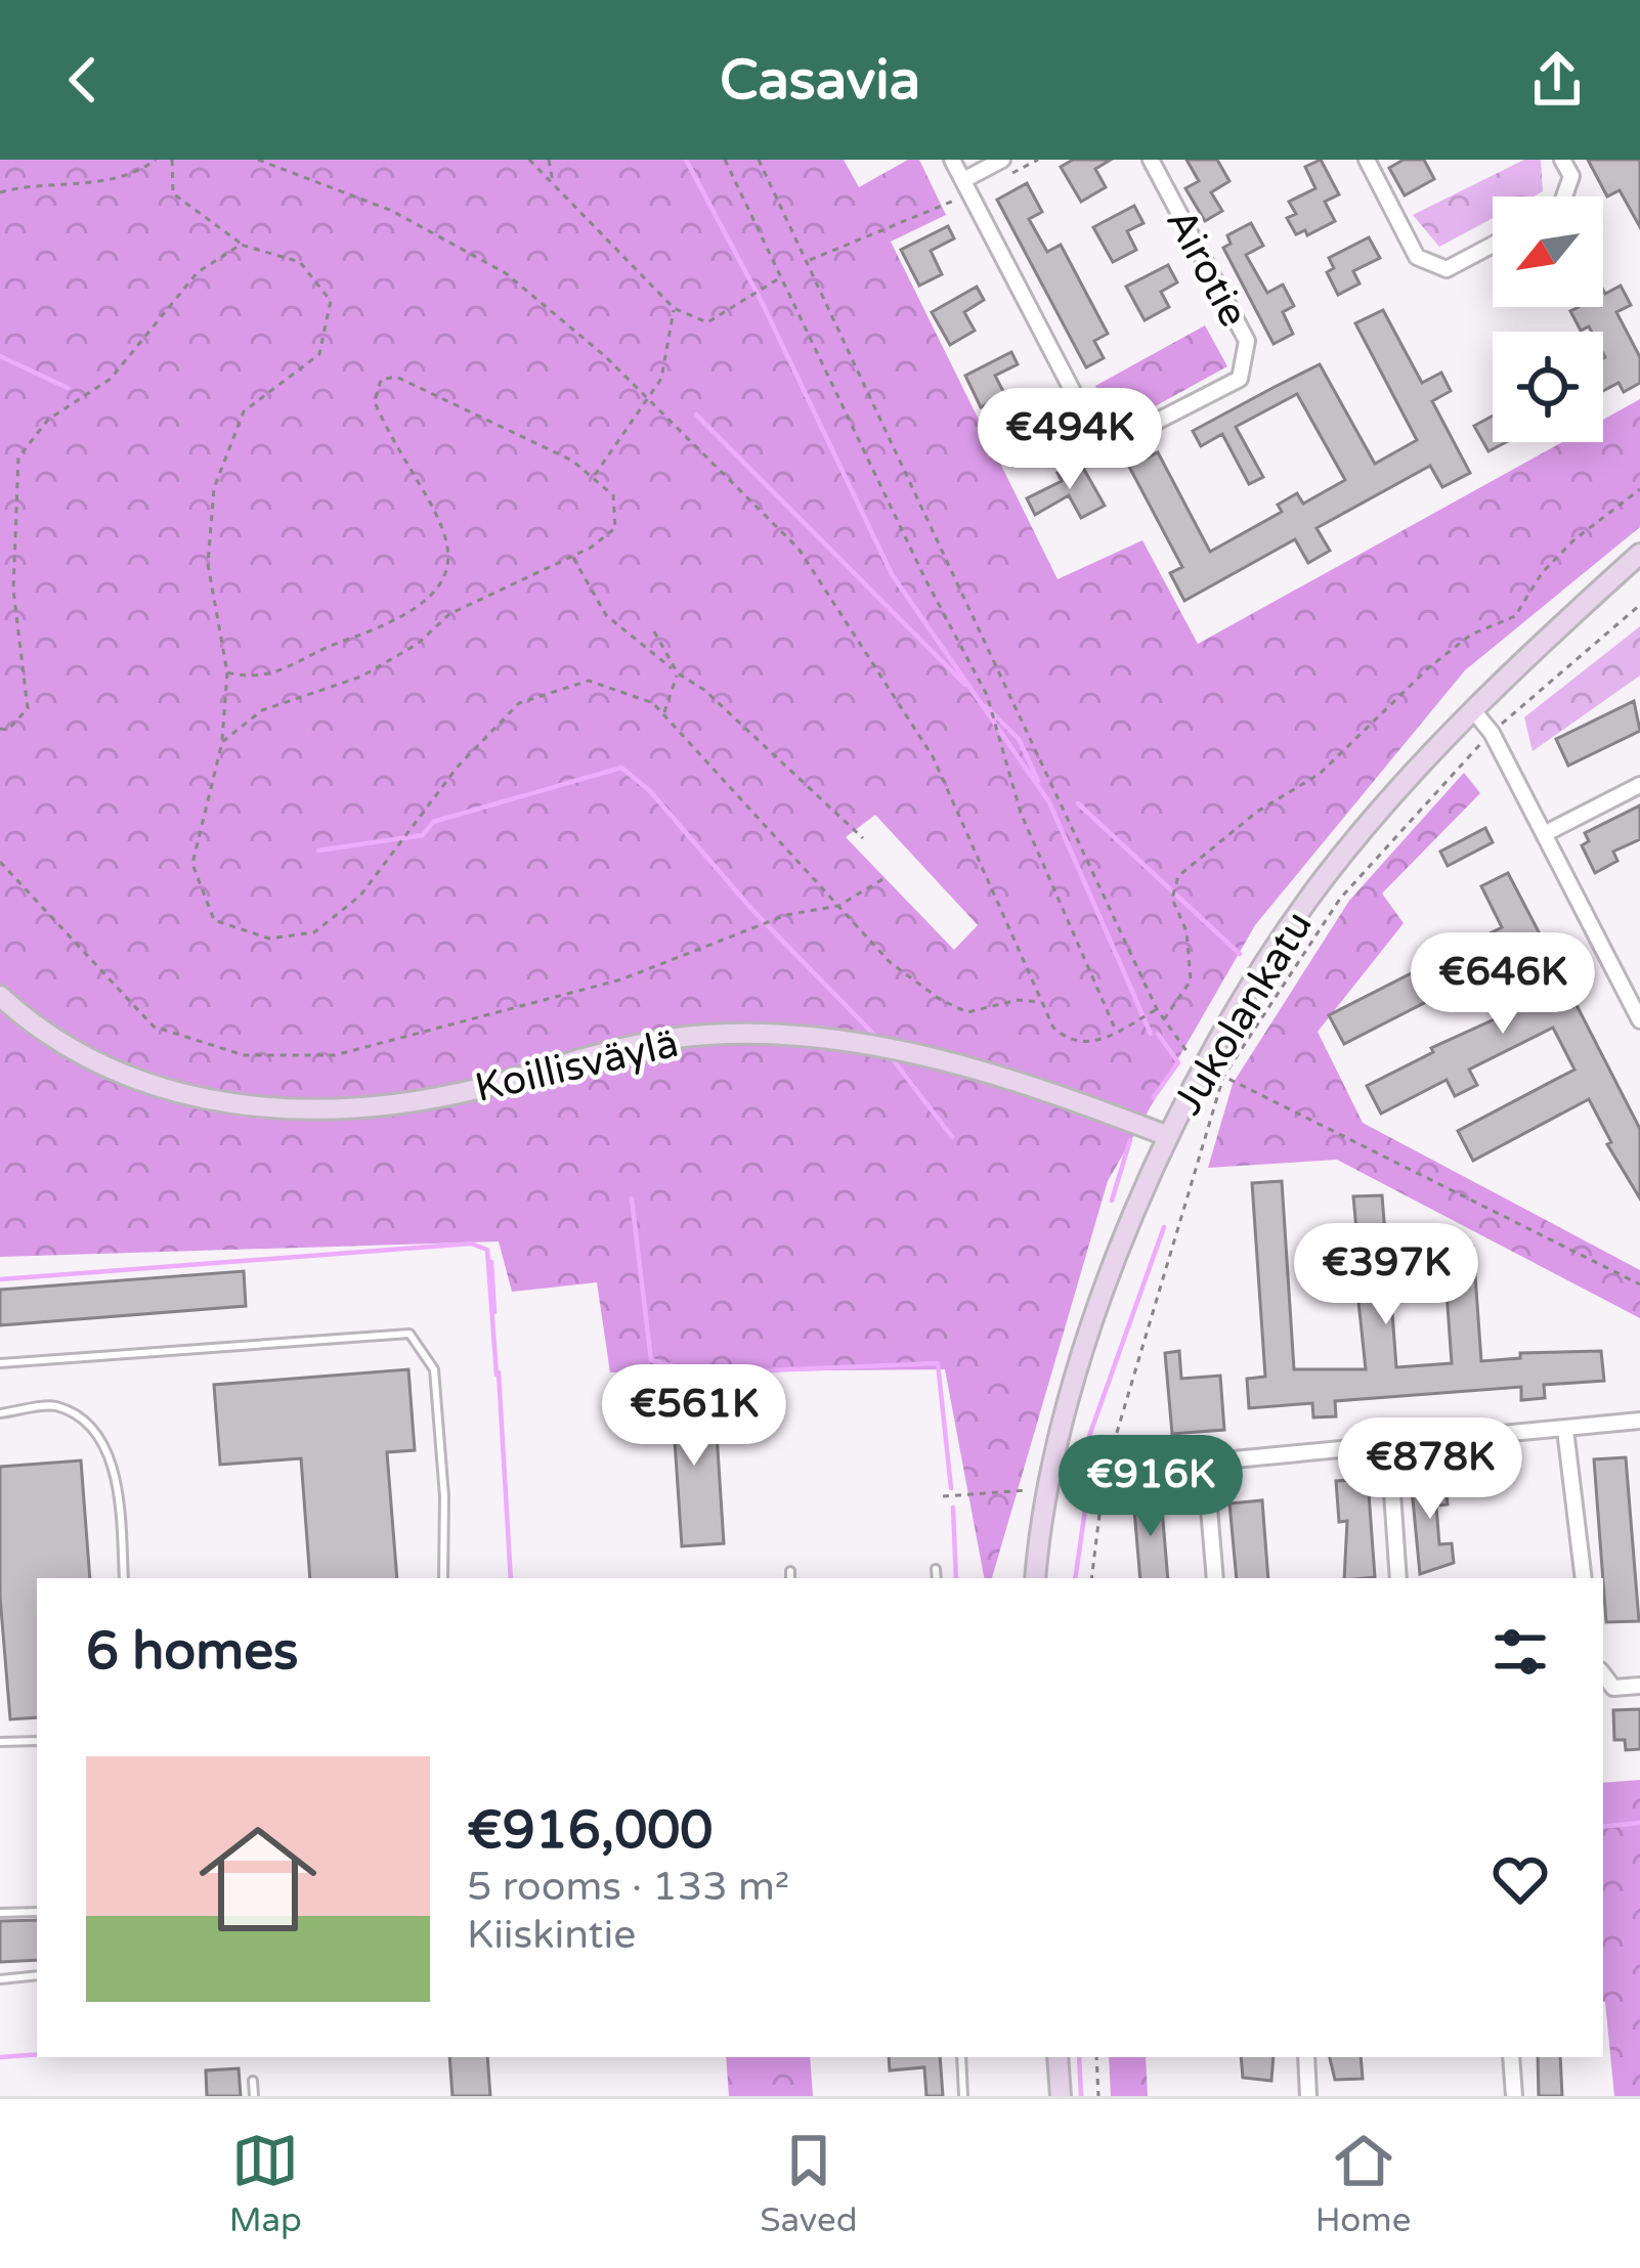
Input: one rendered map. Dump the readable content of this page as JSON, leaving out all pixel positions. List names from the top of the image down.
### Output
{
  "streets": {
    "main road": ["Jukolankatu", "Koillisväylä"],
    "street": ["Airotie"]
  },
  "crossings": [
    ["Jukolankatu", "Koillisväylä"]
  ],
  "north": "bottom left",
  "page": {
    "header": "Casavia",
    "price": [
      "€494K",
      "€646K",
      "€397K",
      "€561K",
      "€878K",
      "€916K"
    ],
    "heading": "6 homes",
    "list": [
      {
        "name": "€916,000",
        "note": "5 rooms · 133 m² · Kiiskintie"
      }
    ],
    "tabs": ["Map", "Saved", "Home"]
  }
}
